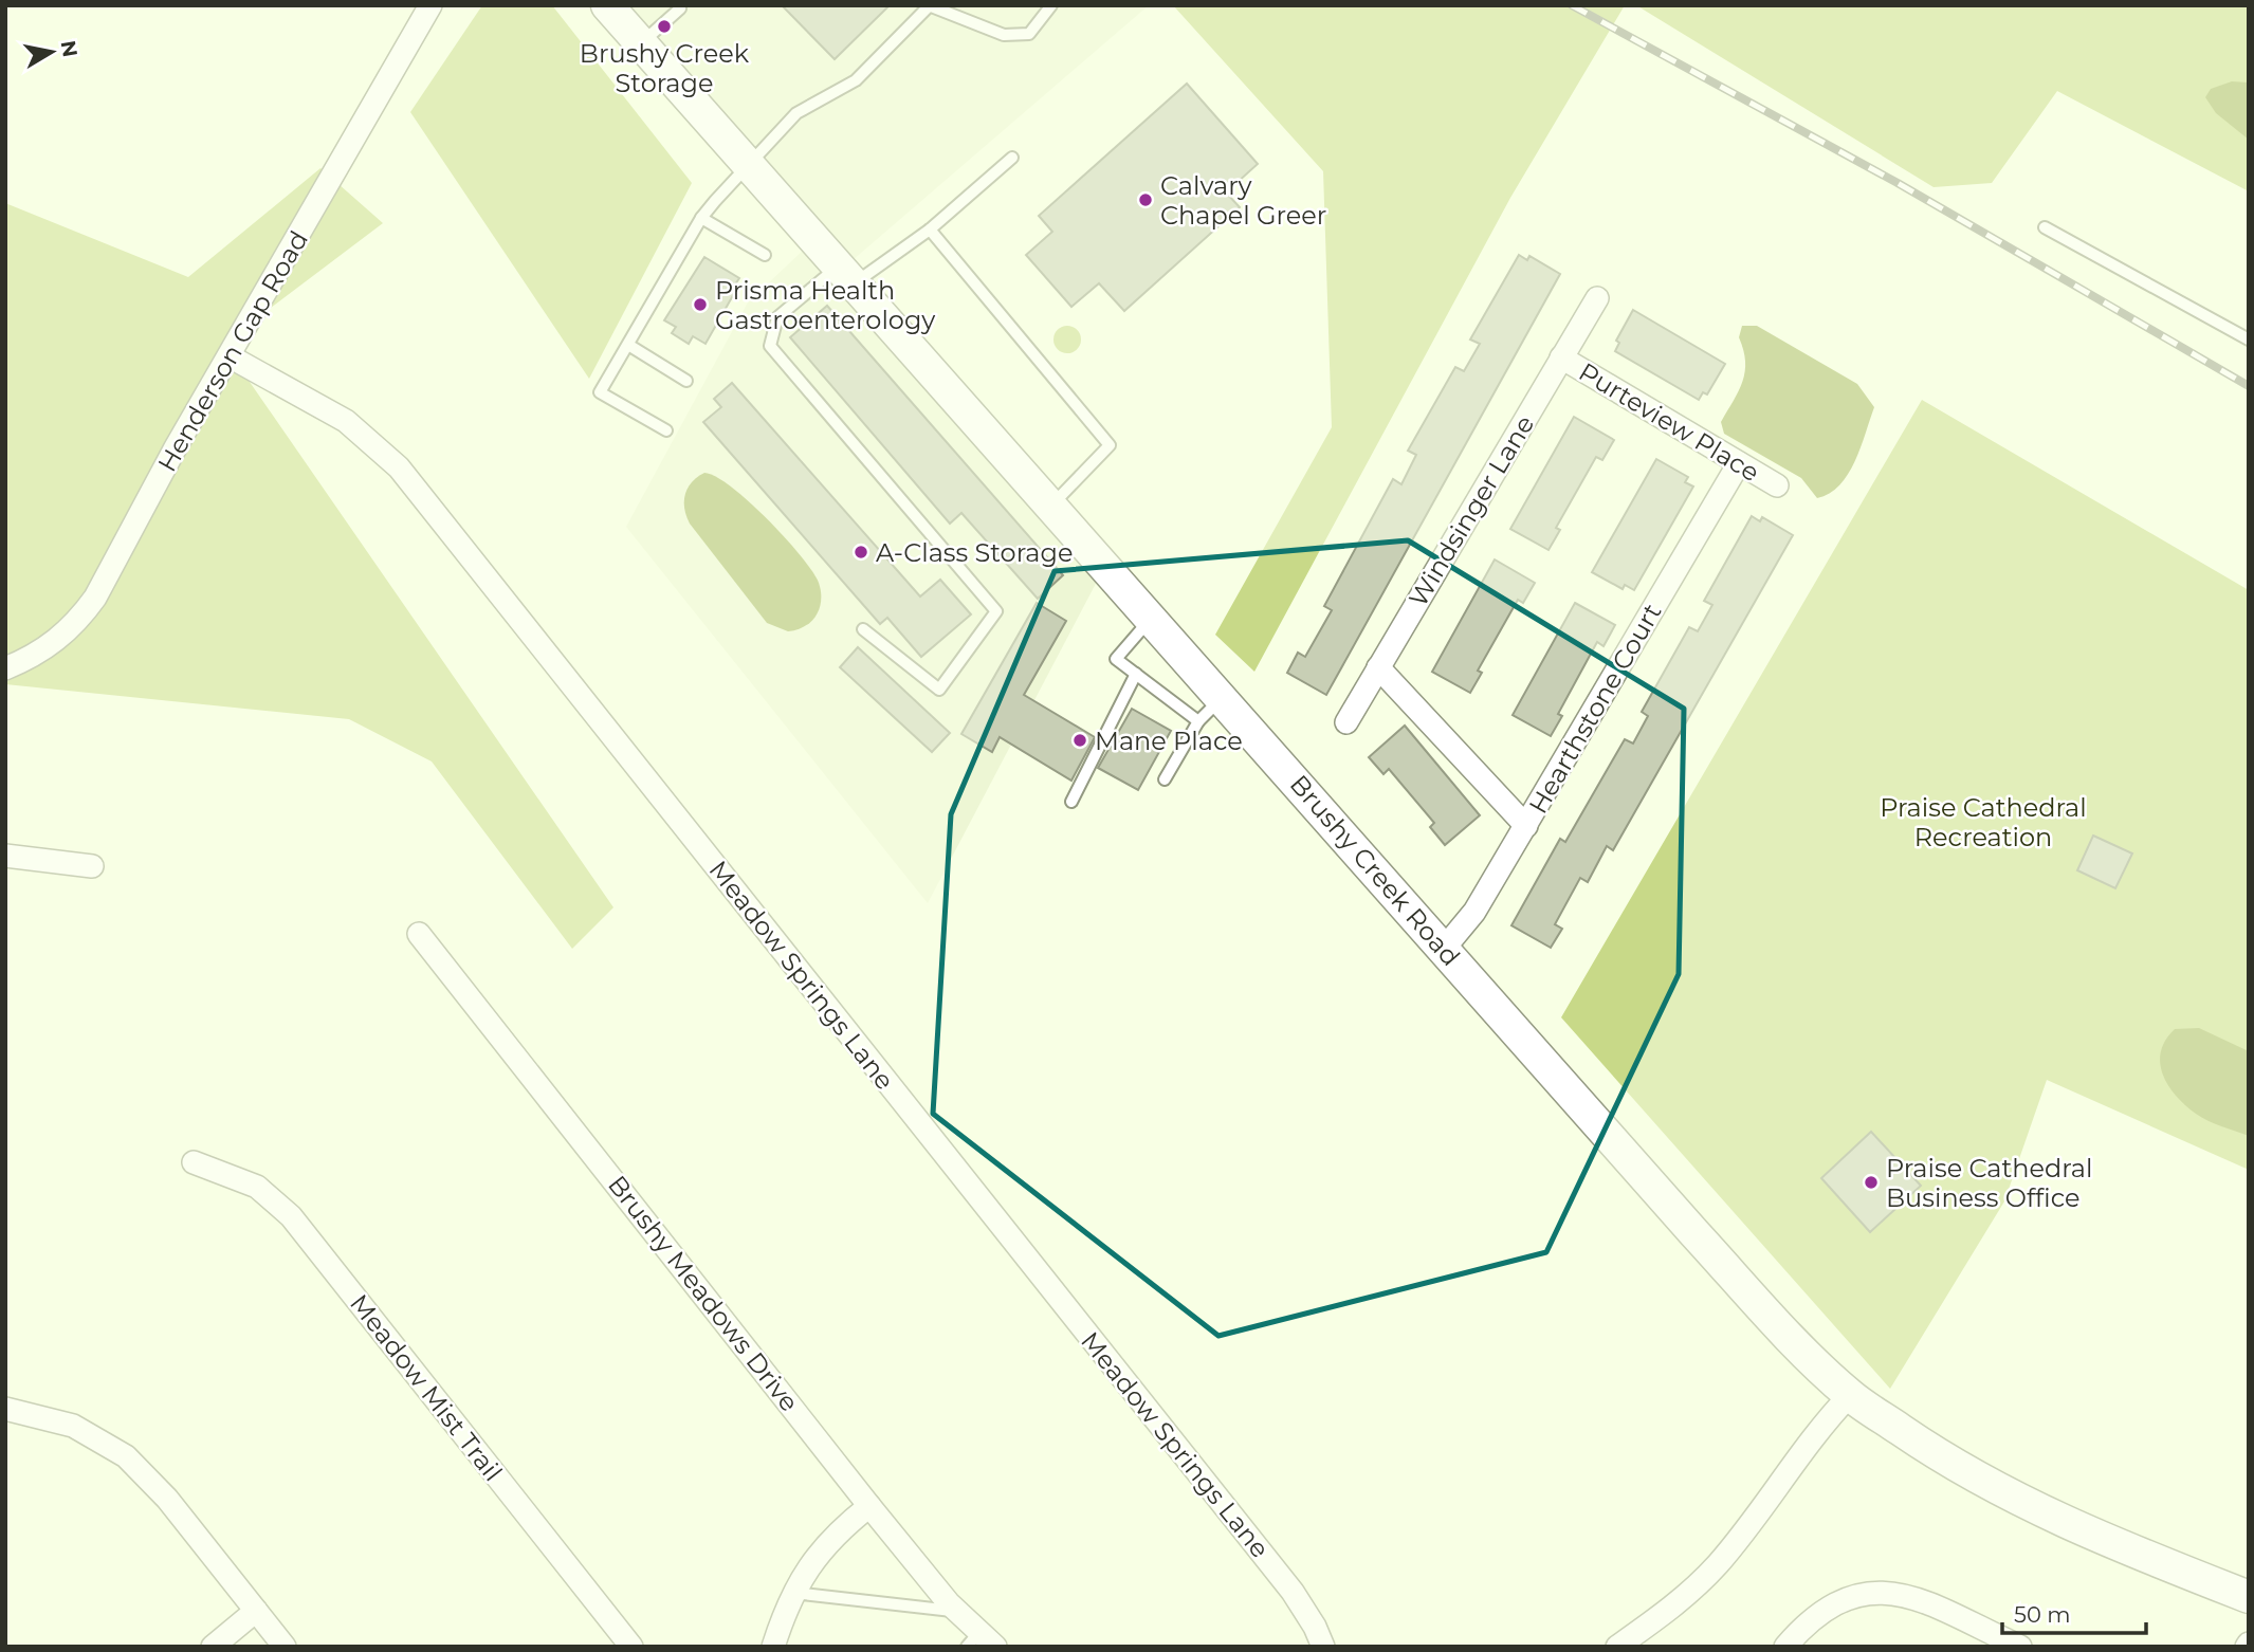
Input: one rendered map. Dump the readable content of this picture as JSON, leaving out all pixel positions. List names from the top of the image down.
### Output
{
  "streets": {
    "main road": ["Brushy Creek Road"],
    "street": [
      "Henderson Gap Road",
      "Purteview Place",
      "Windsinger Lane",
      "Hearthstone Court",
      "Meadow Springs Lane",
      "Brushy Meadows Drive",
      "Meadow Mist Trail"
    ]
  },
  "crossings": [
    ["Henderson Gap Road", "Meadow Springs Lane"],
    ["Purteview Place", "Windsinger Lane"],
    ["Purteview Place", "Hearthstone Court"],
    ["Hearthstone Court", "Brushy Creek Road"]
  ],
  "parks": ["Praise Cathedral Recreation"],
  "places": [
    "Brushy Creek Storage",
    "Calvary Chapel Greer",
    "Prisma Health Gastroenterology",
    "A-Class Storage",
    "Mane Place",
    "Praise Cathedral Business Office"
  ],
  "scale_bar": "50 m",
  "north": "right"
}
